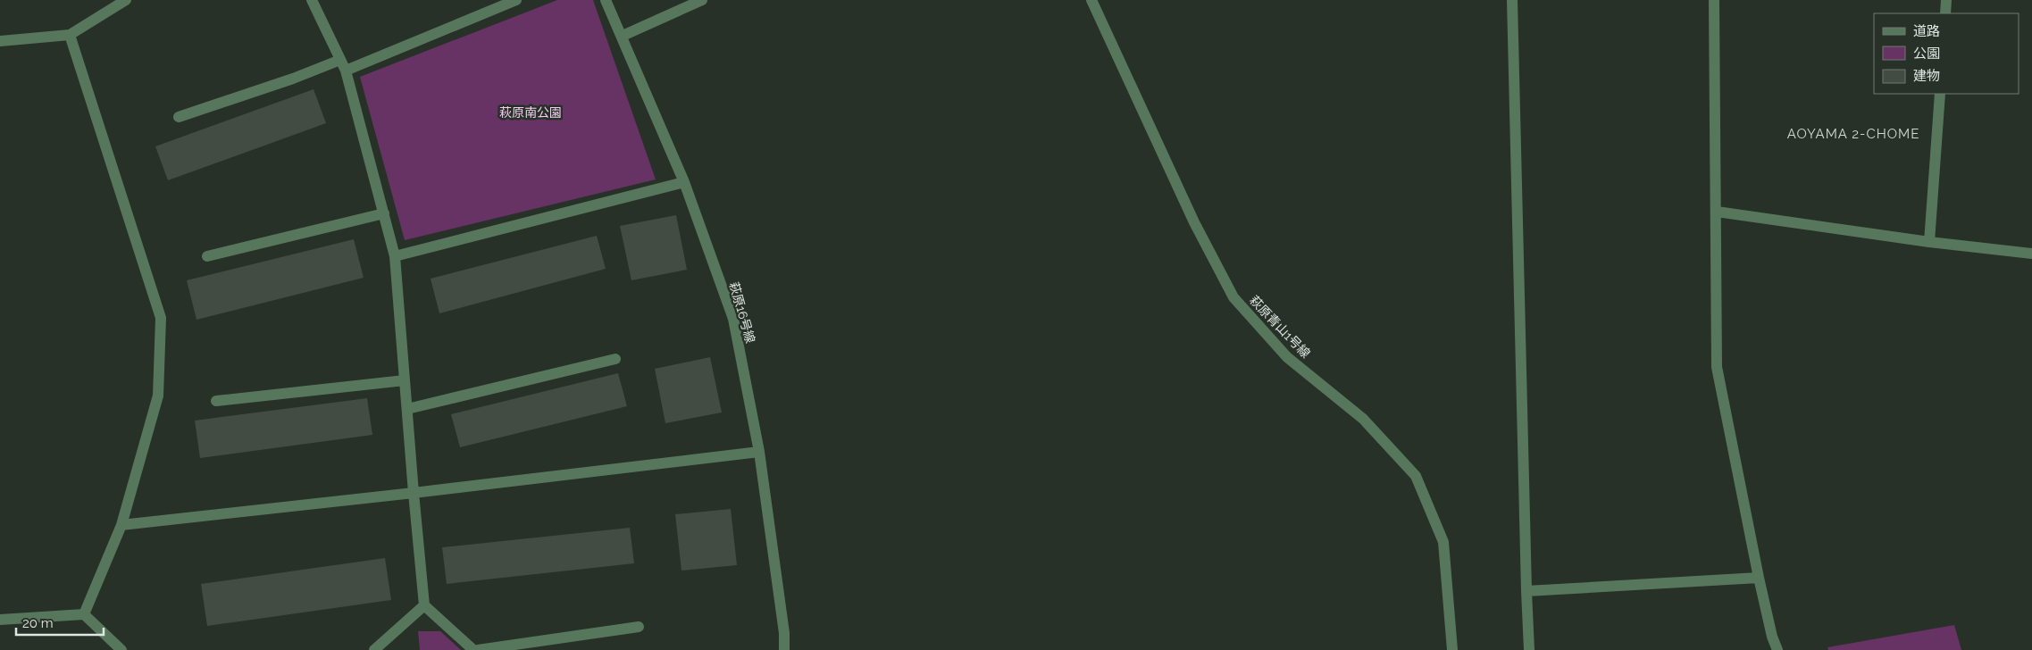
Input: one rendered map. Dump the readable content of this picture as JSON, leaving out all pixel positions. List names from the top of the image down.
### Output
{
  "streets": {
    "street": ["萩原16号線", "萩原青山1号線"]
  },
  "districts": ["AOYAMA 2-CHOME"],
  "parks": ["萩原南公園"],
  "legend": ["道路", "公園", "建物"],
  "scale_bar": "20 m"
}
